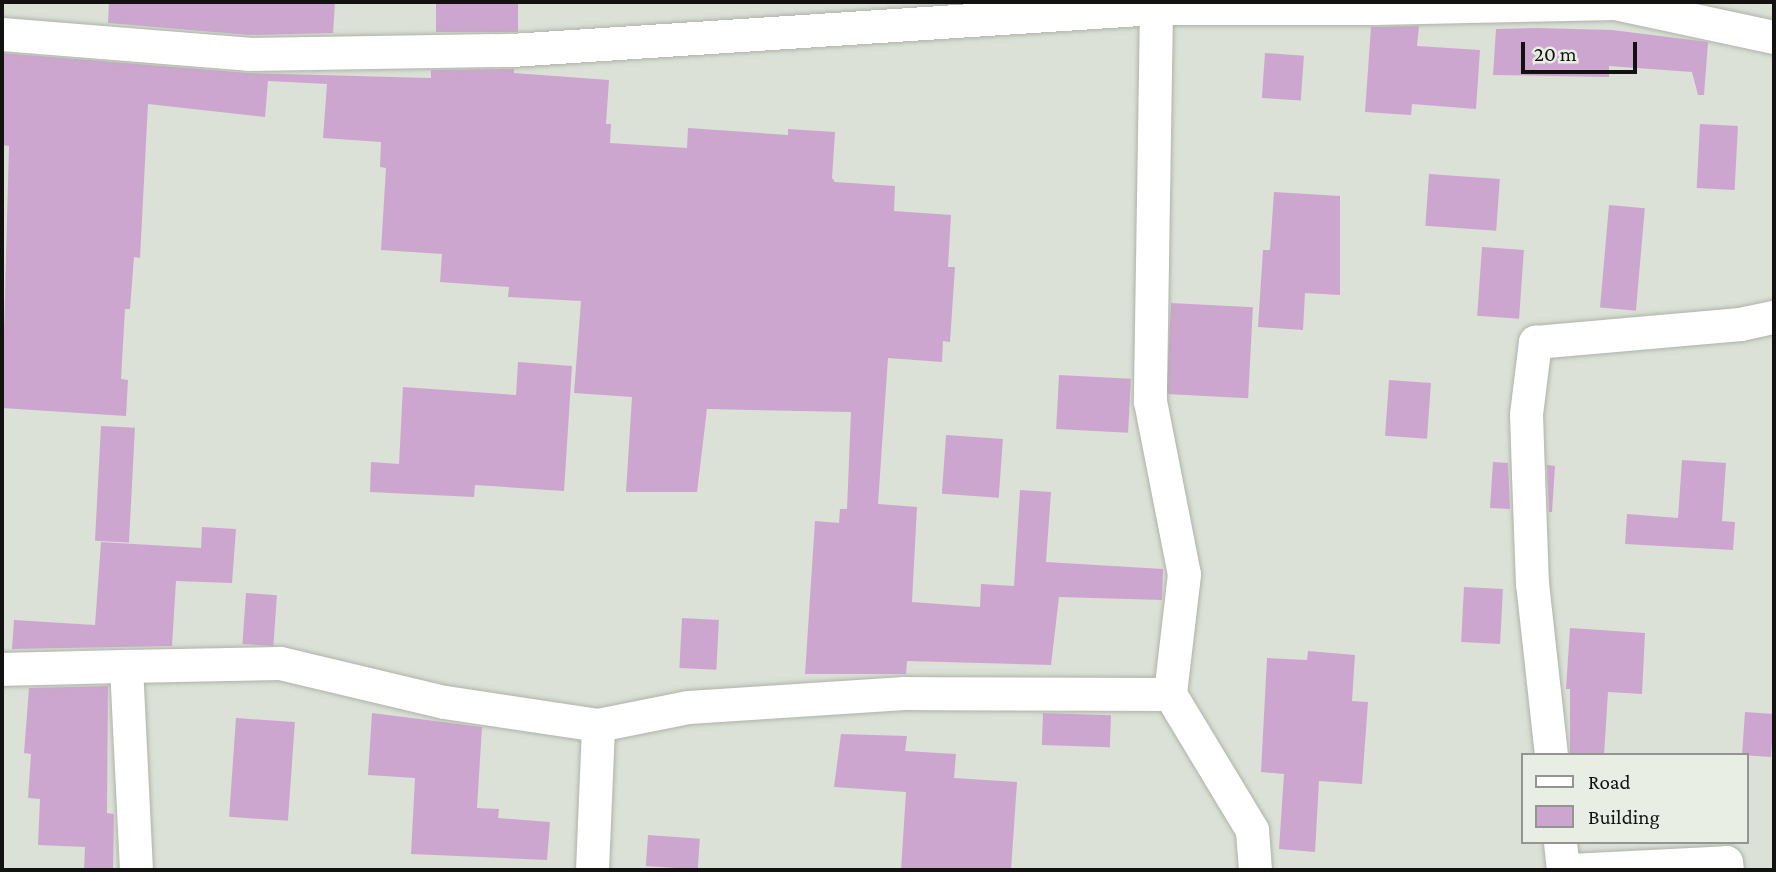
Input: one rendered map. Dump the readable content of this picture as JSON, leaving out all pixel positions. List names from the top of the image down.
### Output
{
  "legend": ["Road", "Building"],
  "scale_bar": "20 m"
}
